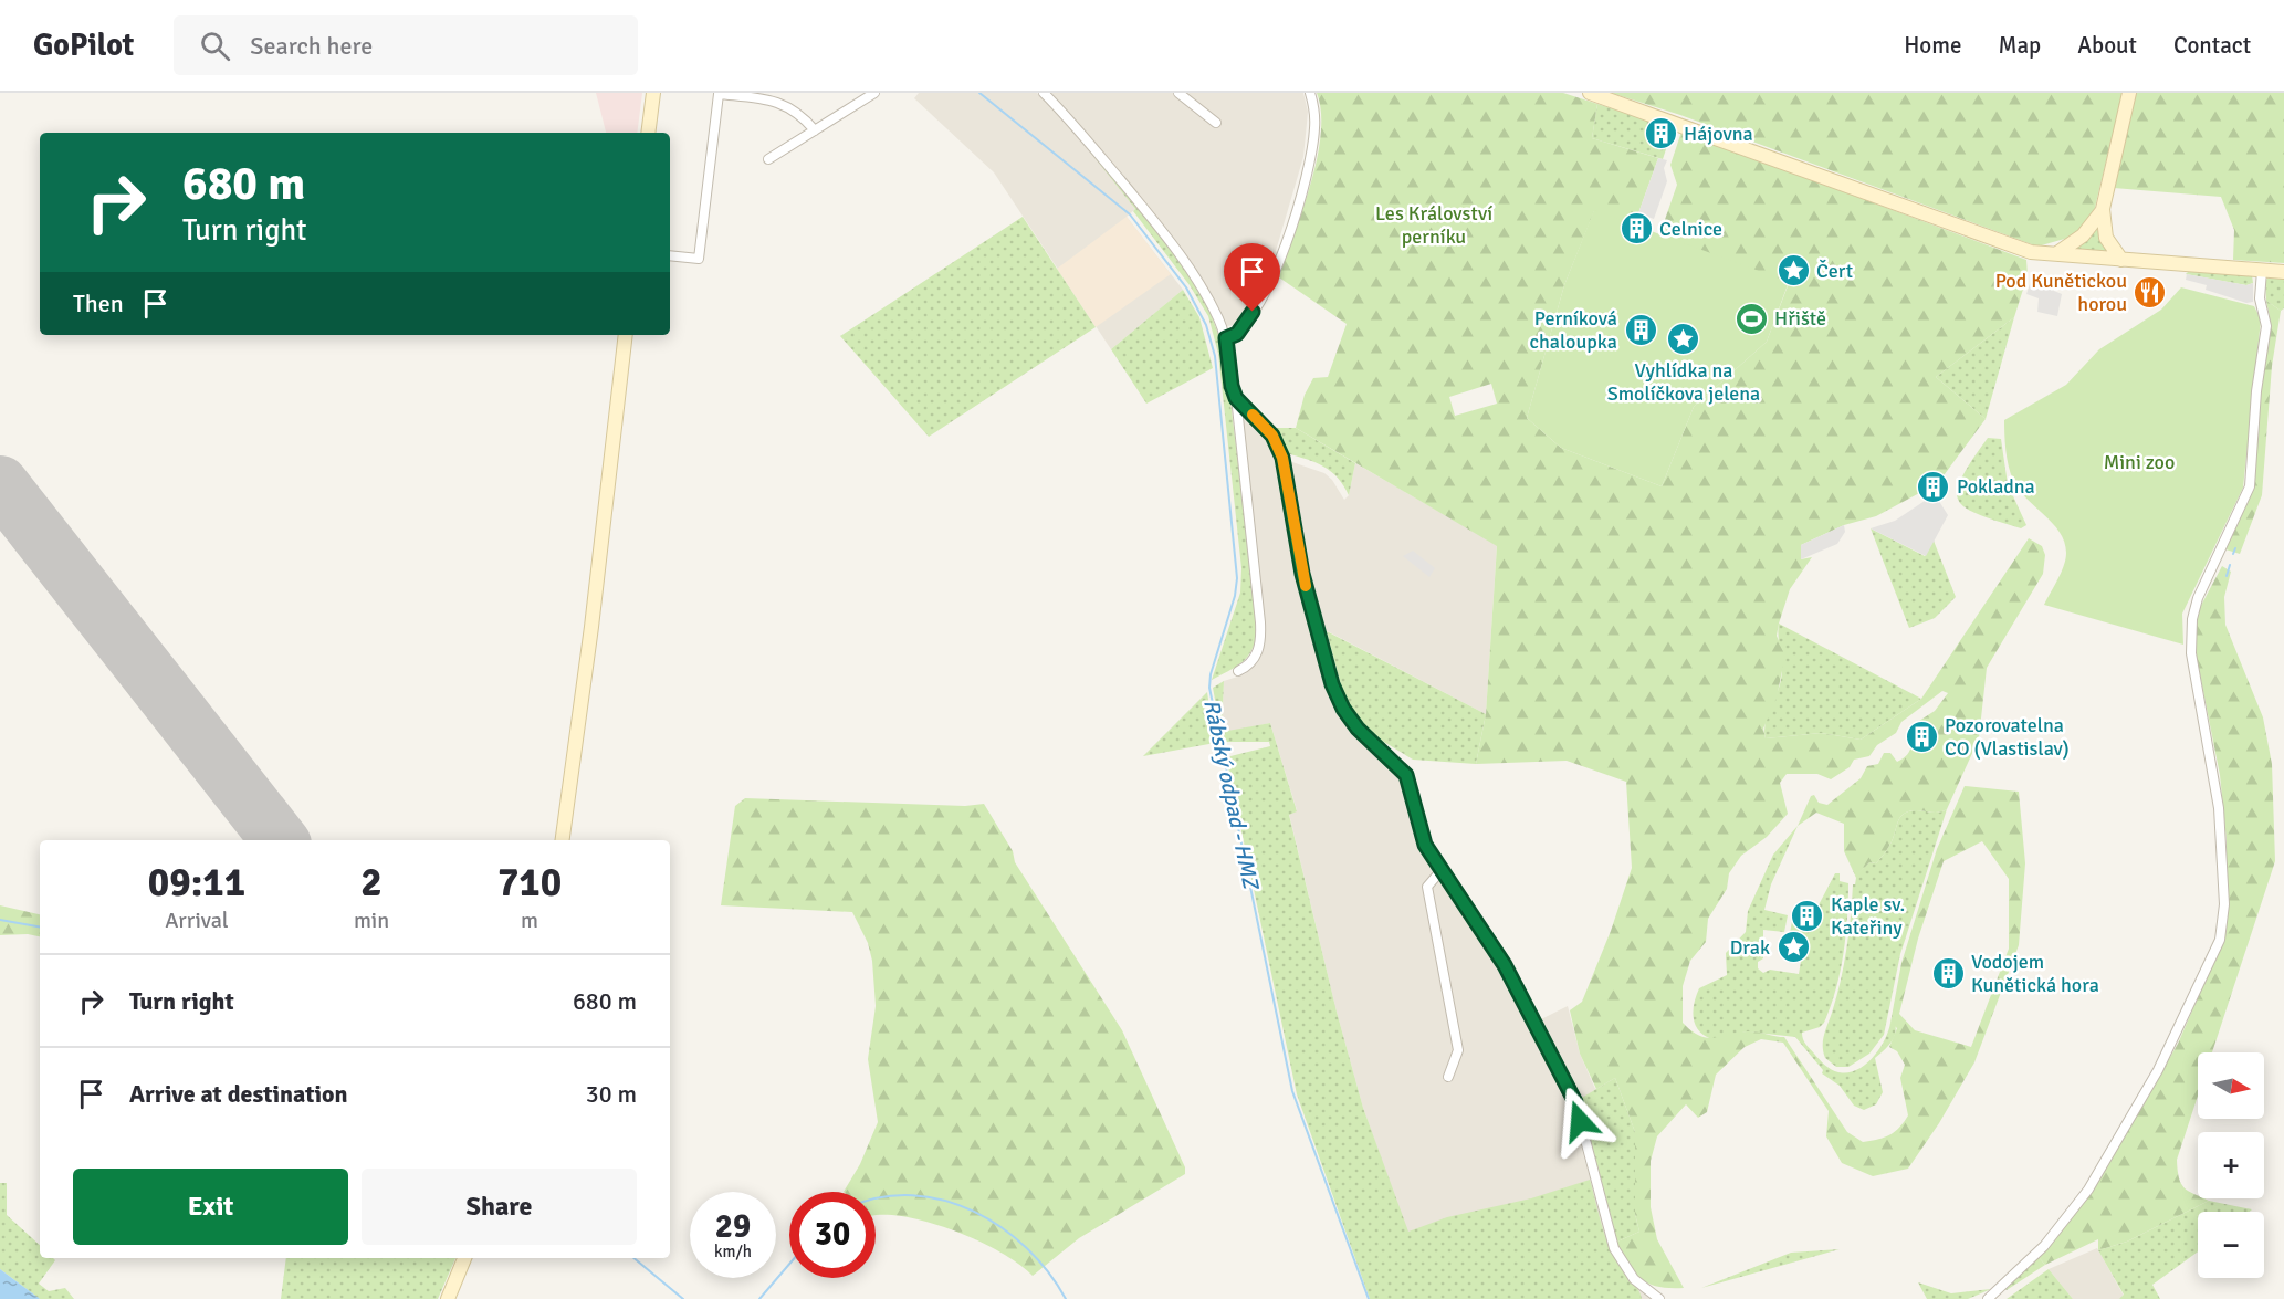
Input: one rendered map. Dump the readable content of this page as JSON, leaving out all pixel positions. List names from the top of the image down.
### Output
{
  "water": ["Rábský odpad - HMZ"],
  "parks": ["Les Království perníku", "Mini zoo"],
  "places": {
    "building": [
      "Hájovna",
      "Celnice",
      "Perníková chaloupka",
      "Pokladna",
      "Pozorovatelna CO (Vlastislav)",
      "Kaple sv. Kateřiny",
      "Vodojem Kunětická hora"
    ],
    "place": ["Čert", "Vyhlídka na Smolíčkova jelena", "Drak"],
    "restaurant": ["Pod Kunětickou horou"],
    "sports": ["Hřiště"]
  },
  "north": "right",
  "page": {
    "header": "GoPilot",
    "search": "Search here",
    "nav": [
      "Home",
      "Map",
      "About",
      "Contact"
    ],
    "turn": ["680 m", "Turn right"],
    "then": "Then",
    "eta": [
      "09:11",
      "Arrival",
      "2",
      "min",
      "710",
      "m"
    ],
    "list": [
      {
        "name": "Turn right",
        "value": "680 m"
      },
      {
        "name": "Arrive at destination",
        "value": "30 m"
      }
    ],
    "map_buttons": ["+", "−"],
    "buttons": ["Exit", "Share"],
    "speed": "29 km/h",
    "limit": "30"
  }
}
